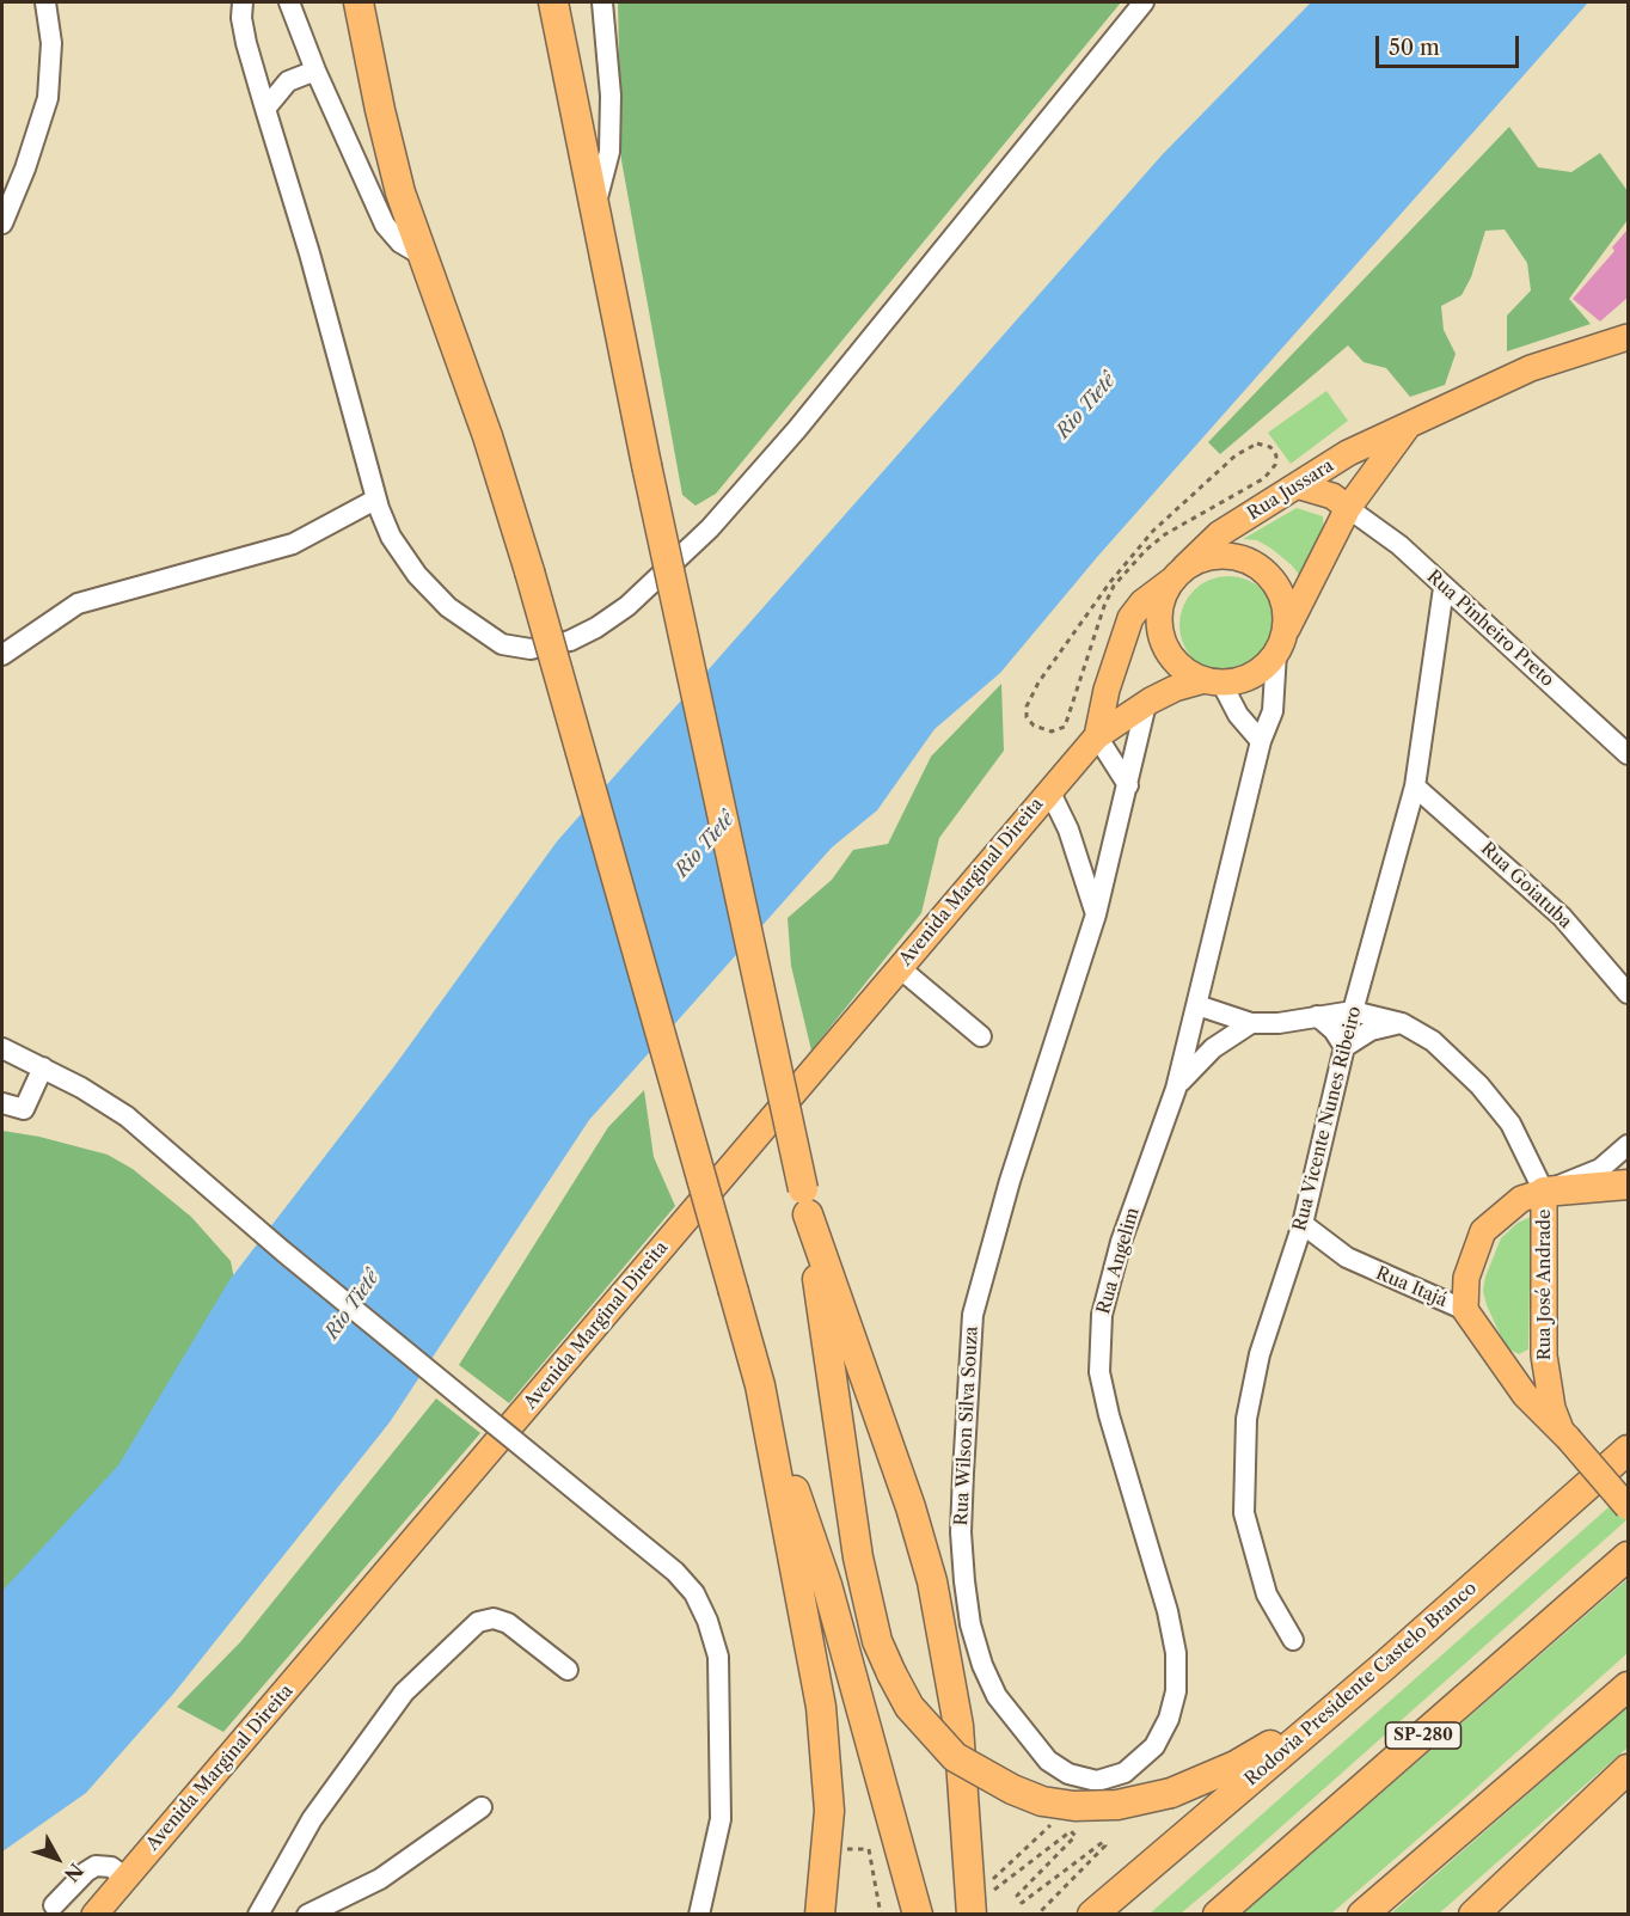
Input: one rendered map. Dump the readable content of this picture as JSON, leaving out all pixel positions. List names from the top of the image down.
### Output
{
  "streets": {
    "highway": ["Rodovia Presidente Castelo Branco", "SP-280"],
    "main road": [
      "Rua Jussara",
      "Avenida Marginal Direita",
      "Rua José Andrade",
      "Rua Itajá"
    ],
    "street": [
      "Rua Pinheiro Preto",
      "Rua Goiatuba",
      "Rua Vicente Nunes Ribeiro",
      "Rua Angelim",
      "Rua Wilson Silva Souza"
    ]
  },
  "crossings": [
    ["Rua Jussara", "Rua Pinheiro Preto"],
    ["Rua Jussara", "Avenida Marginal Direita"],
    ["Rua Jussara", "Rua Angelim"],
    ["Rua Pinheiro Preto", "Rua Vicente Nunes Ribeiro"],
    ["Avenida Marginal Direita", "Rua Angelim"],
    ["Avenida Marginal Direita", "Rua Wilson Silva Souza"],
    ["Rua Goiatuba", "Rua Vicente Nunes Ribeiro"],
    ["Rua Vicente Nunes Ribeiro", "Rua José Andrade"],
    ["Rua Vicente Nunes Ribeiro", "Rua Itajá"],
    ["Rua Angelim", "Rua José Andrade"],
    ["Rua Angelim", "Rua Wilson Silva Souza"],
    ["Rua José Andrade", "Rua Itajá"]
  ],
  "water": ["Rio Tietê"],
  "scale_bar": "50 m",
  "north": "bottom right"
}
